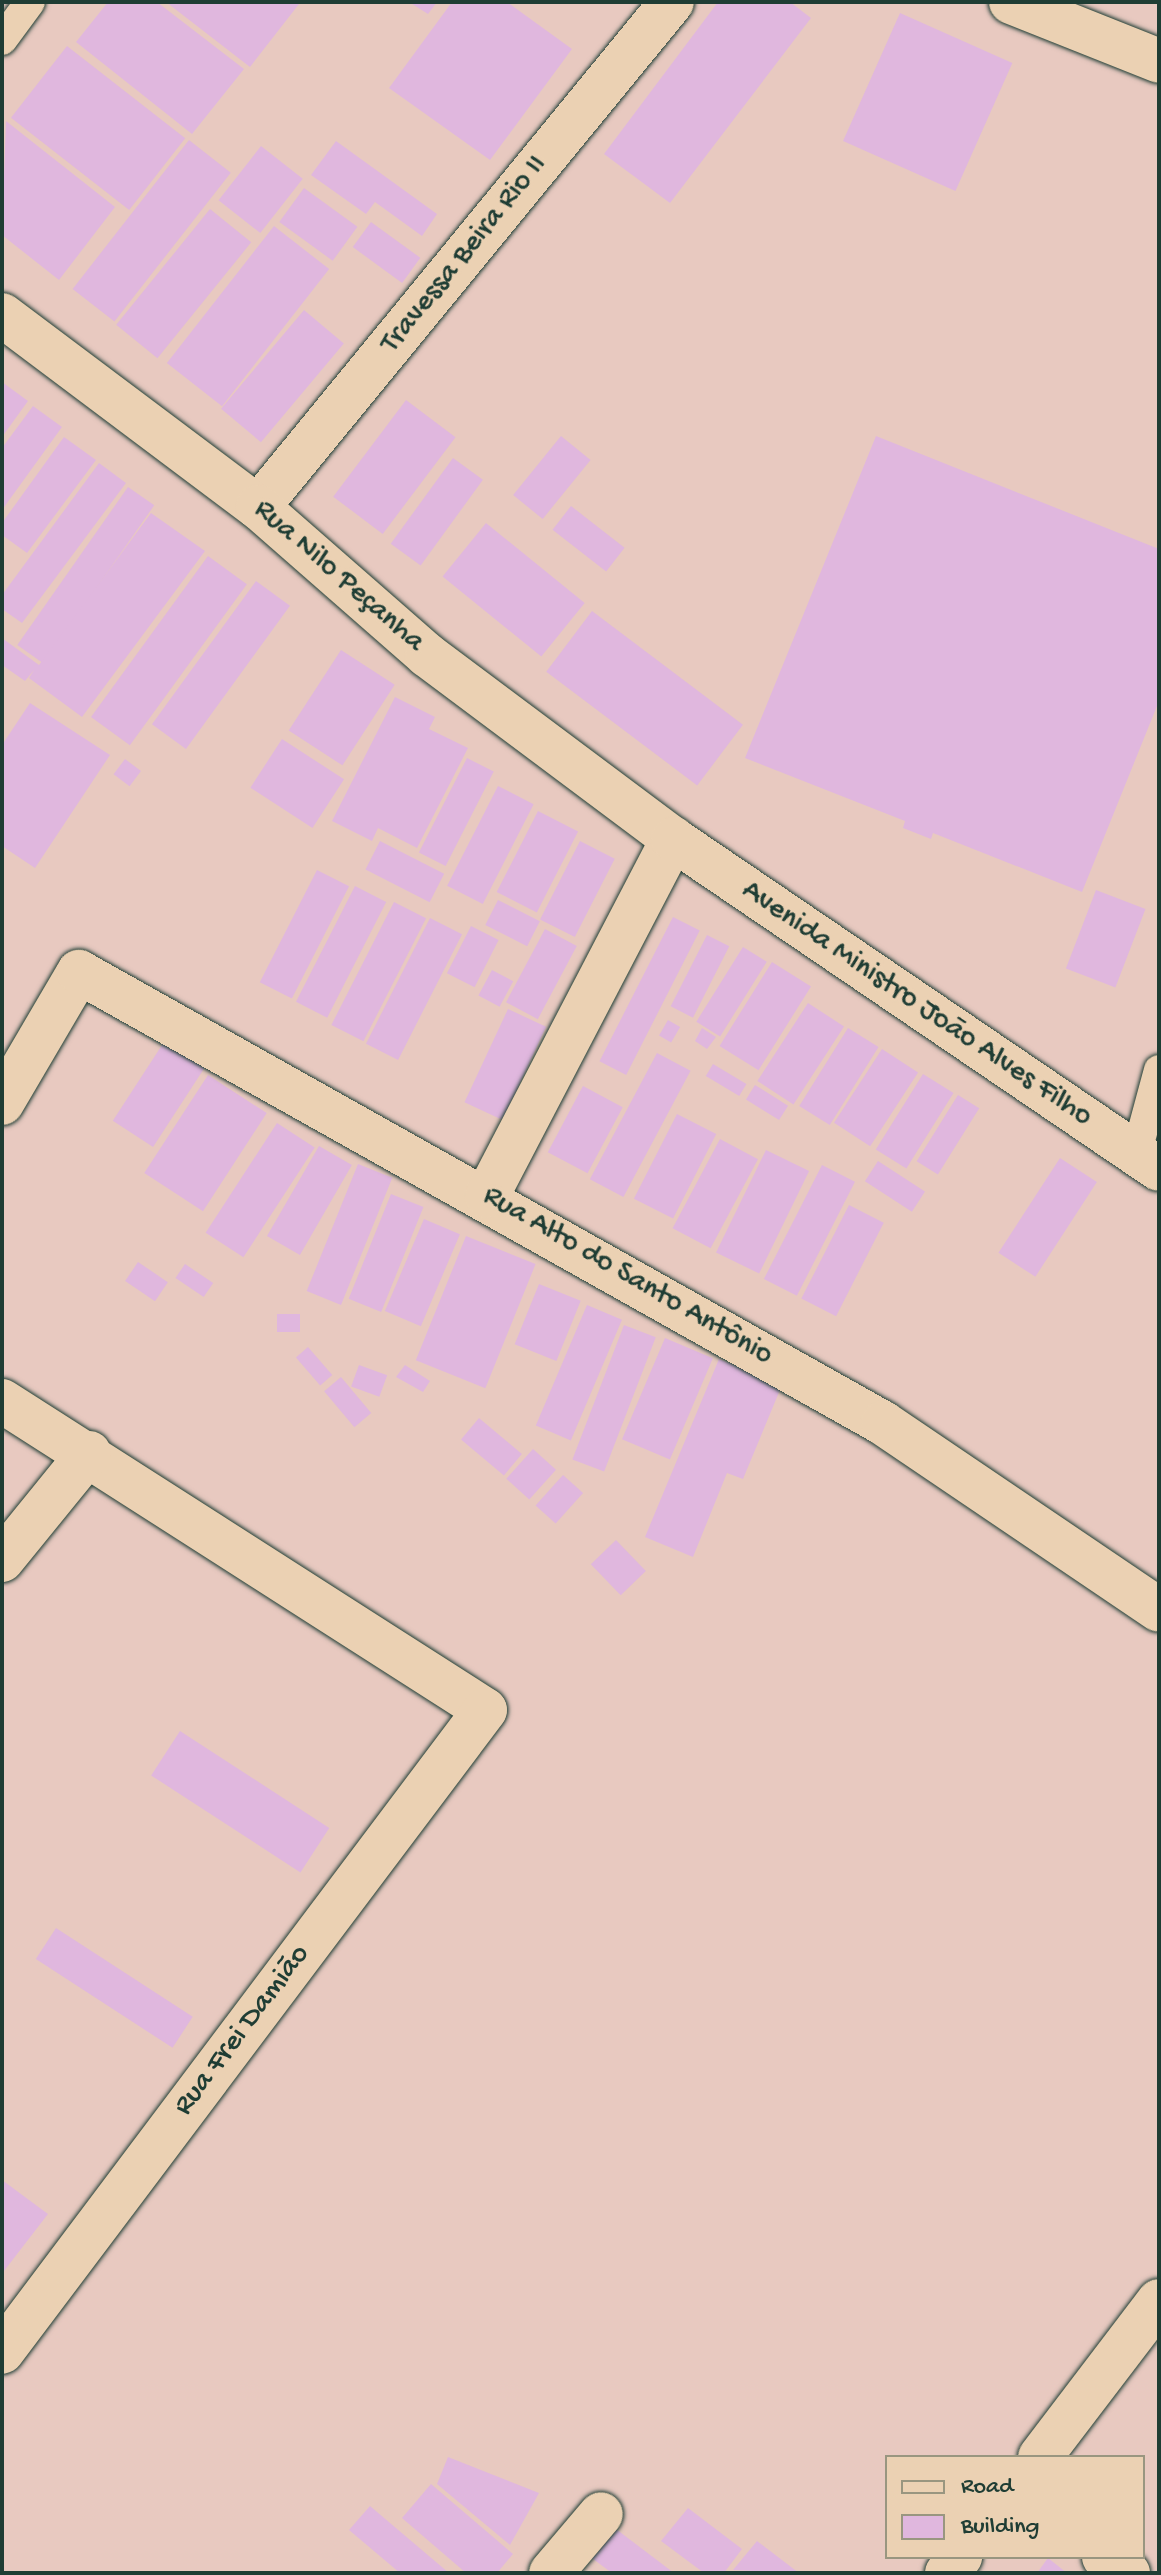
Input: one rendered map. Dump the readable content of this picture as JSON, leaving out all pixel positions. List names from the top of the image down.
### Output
{
  "streets": {
    "street": [
      "Travessa Beira Rio II",
      "Rua Nilo Peçanha",
      "Avenida Ministro João Alves Filho",
      "Rua Alto do Santo Antônio",
      "Rua Frei Damião"
    ]
  },
  "crossings": [
    ["Travessa Beira Rio II", "Rua Nilo Peçanha"],
    ["Rua Nilo Peçanha", "Avenida Ministro João Alves Filho"]
  ],
  "legend": ["Road", "Building"]
}
